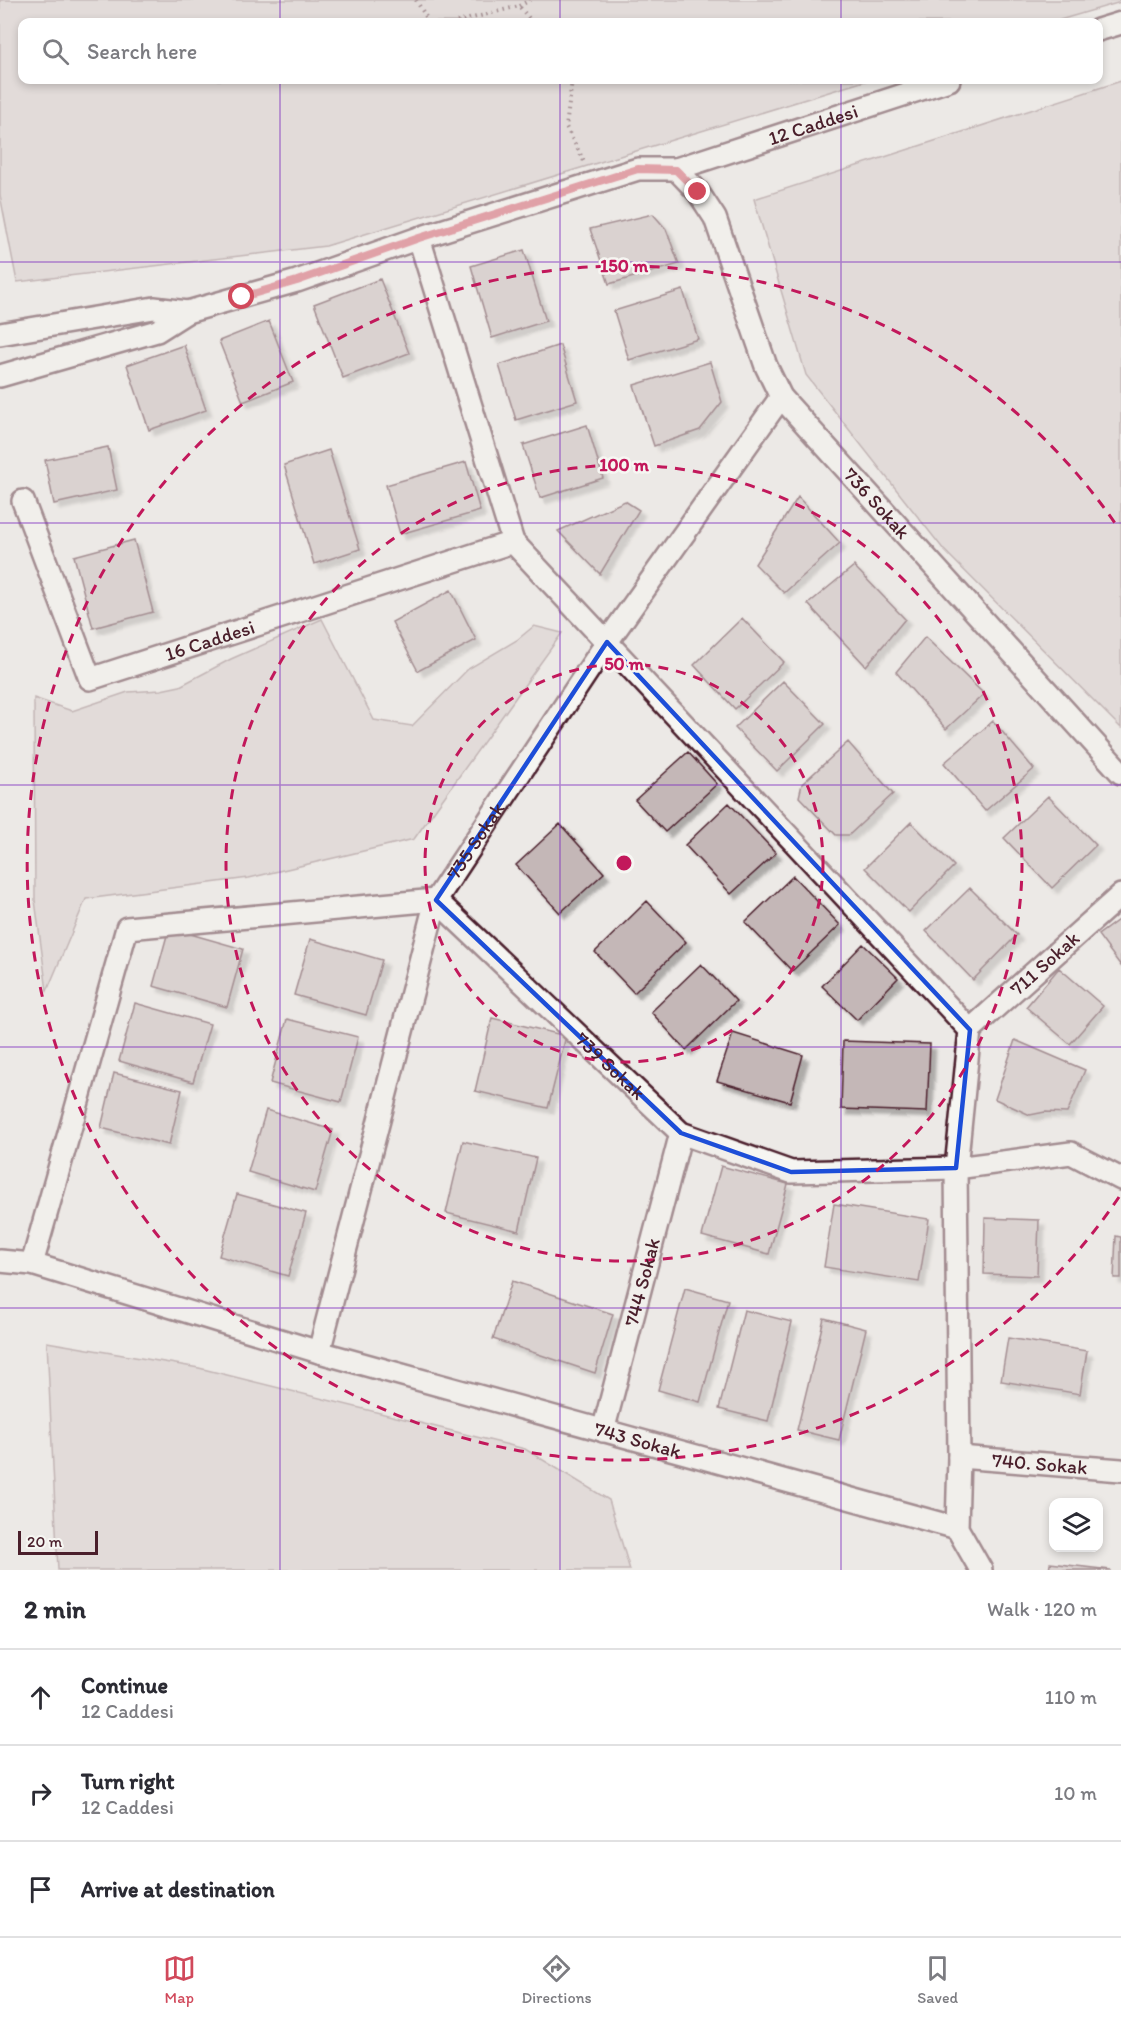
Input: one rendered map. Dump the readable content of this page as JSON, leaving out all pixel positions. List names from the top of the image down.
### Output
{
  "streets": {
    "street": [
      "12 Caddesi",
      "736 Sokak",
      "16 Caddesi",
      "735 Sokak",
      "711 Sokak",
      "739 Sokak",
      "744 Sokak",
      "743 Sokak",
      "740. Sokak"
    ]
  },
  "crossings": [
    ["12 Caddesi", "736 Sokak"],
    ["736 Sokak", "735 Sokak"],
    ["735 Sokak", "739 Sokak"],
    ["735 Sokak", "743 Sokak"],
    ["739 Sokak", "744 Sokak"],
    ["744 Sokak", "743 Sokak"]
  ],
  "scale_bar": "20 m",
  "page": {
    "search": "Search here",
    "scale": "20 m",
    "heading": ["2 min", "Walk · 120 m"],
    "list": [
      ["Continue", "12 Caddesi", "110 m"],
      ["Turn right", "12 Caddesi", "10 m"],
      "Arrive at destination"
    ],
    "nav": ["Map", "Directions", "Saved"]
  },
  "rings": ["150 m", "100 m", "50 m"]
}
